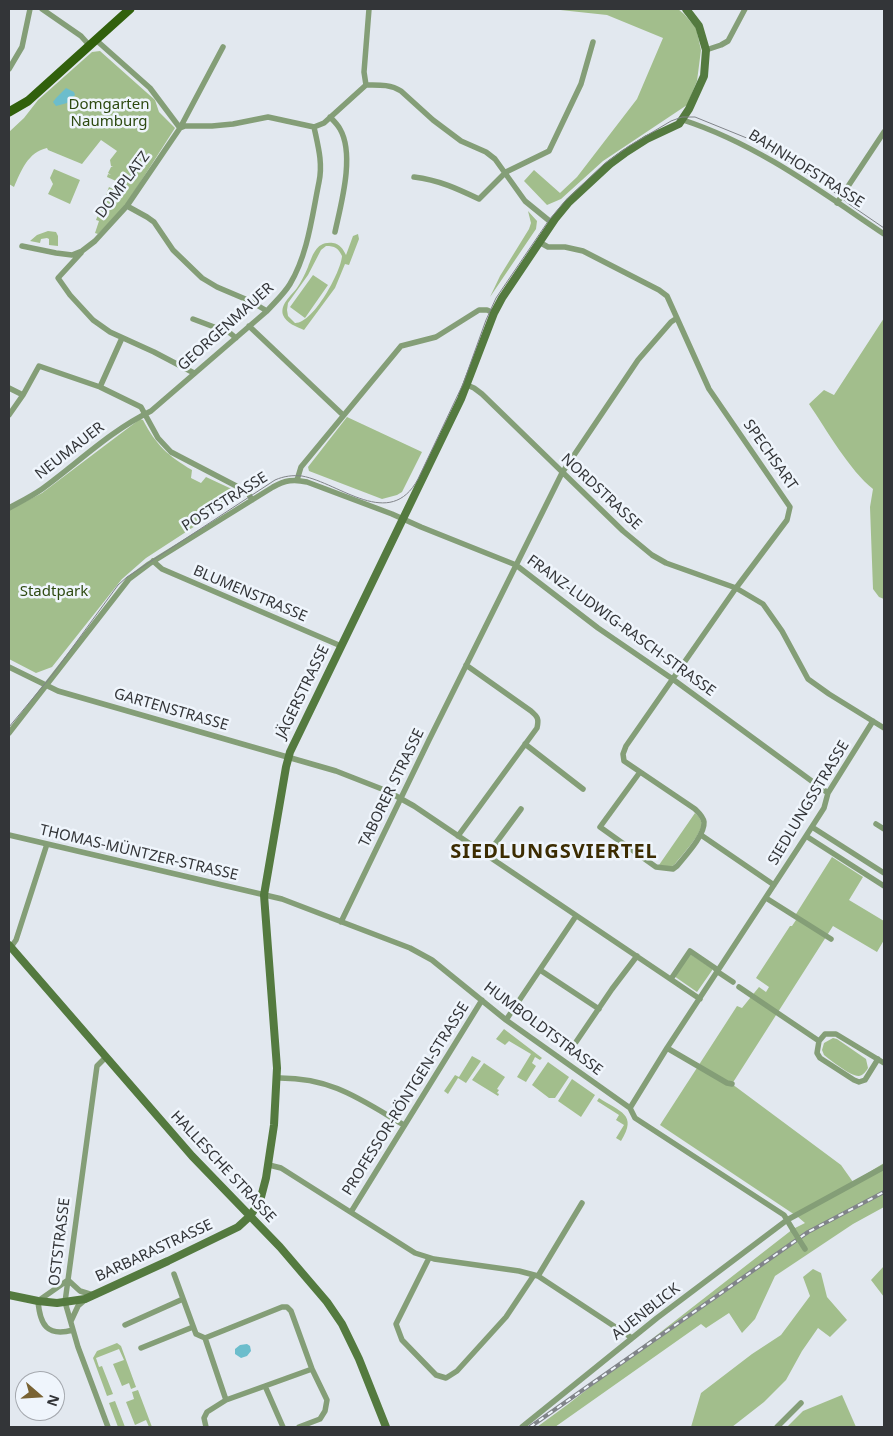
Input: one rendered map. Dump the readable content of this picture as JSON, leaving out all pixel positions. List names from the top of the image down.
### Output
{
  "streets": {
    "main road": ["JÄGERSTRASSE", "HALLESCHE STRASSE", "BARBARASTRASSE"],
    "street": [
      "BAHNHOFSTRASSE",
      "DOMPLATZ",
      "GEORGENMAUER",
      "NEUMAUER",
      "SPECHSART",
      "NORDSTRASSE",
      "POSTSTRASSE",
      "BLUMENSTRASSE",
      "FRANZ-LUDWIG-RASCH-STRASSE",
      "GARTENSTRASSE",
      "TABORER STRASSE",
      "SIEDLUNGSSTRASSE",
      "THOMAS-MÜNTZER-STRASSE",
      "HUMBOLDTSTRASSE",
      "PROFESSOR-RÖNTGEN-STRASSE",
      "OSTSTRASSE",
      "AUENBLICK"
    ]
  },
  "crossings": [
    ["BAHNHOFSTRASSE", "JÄGERSTRASSE"],
    ["GEORGENMAUER", "NEUMAUER"],
    ["SPECHSART", "NORDSTRASSE"],
    ["SPECHSART", "FRANZ-LUDWIG-RASCH-STRASSE"],
    ["SPECHSART", "JÄGERSTRASSE"],
    ["SPECHSART", "TABORER STRASSE"],
    ["NORDSTRASSE", "JÄGERSTRASSE"],
    ["NORDSTRASSE", "TABORER STRASSE"],
    ["POSTSTRASSE", "BLUMENSTRASSE"],
    ["POSTSTRASSE", "FRANZ-LUDWIG-RASCH-STRASSE"],
    ["POSTSTRASSE", "GARTENSTRASSE"],
    ["BLUMENSTRASSE", "JÄGERSTRASSE"],
    ["FRANZ-LUDWIG-RASCH-STRASSE", "JÄGERSTRASSE"],
    ["FRANZ-LUDWIG-RASCH-STRASSE", "TABORER STRASSE"],
    ["FRANZ-LUDWIG-RASCH-STRASSE", "SIEDLUNGSSTRASSE"],
    ["JÄGERSTRASSE", "GARTENSTRASSE"],
    ["JÄGERSTRASSE", "THOMAS-MÜNTZER-STRASSE"],
    ["JÄGERSTRASSE", "HUMBOLDTSTRASSE"],
    ["JÄGERSTRASSE", "HALLESCHE STRASSE"],
    ["JÄGERSTRASSE", "BARBARASTRASSE"],
    ["GARTENSTRASSE", "TABORER STRASSE"],
    ["GARTENSTRASSE", "SIEDLUNGSSTRASSE"],
    ["TABORER STRASSE", "HUMBOLDTSTRASSE"],
    ["SIEDLUNGSSTRASSE", "HUMBOLDTSTRASSE"],
    ["THOMAS-MÜNTZER-STRASSE", "HUMBOLDTSTRASSE"],
    ["HUMBOLDTSTRASSE", "PROFESSOR-RÖNTGEN-STRASSE"],
    ["HUMBOLDTSTRASSE", "AUENBLICK"],
    ["HALLESCHE STRASSE", "OSTSTRASSE"],
    ["HALLESCHE STRASSE", "BARBARASTRASSE"],
    ["OSTSTRASSE", "BARBARASTRASSE"]
  ],
  "districts": ["SIEDLUNGSVIERTEL"],
  "parks": ["Domgarten Naumburg", "Stadtpark"],
  "north": "right"
}
